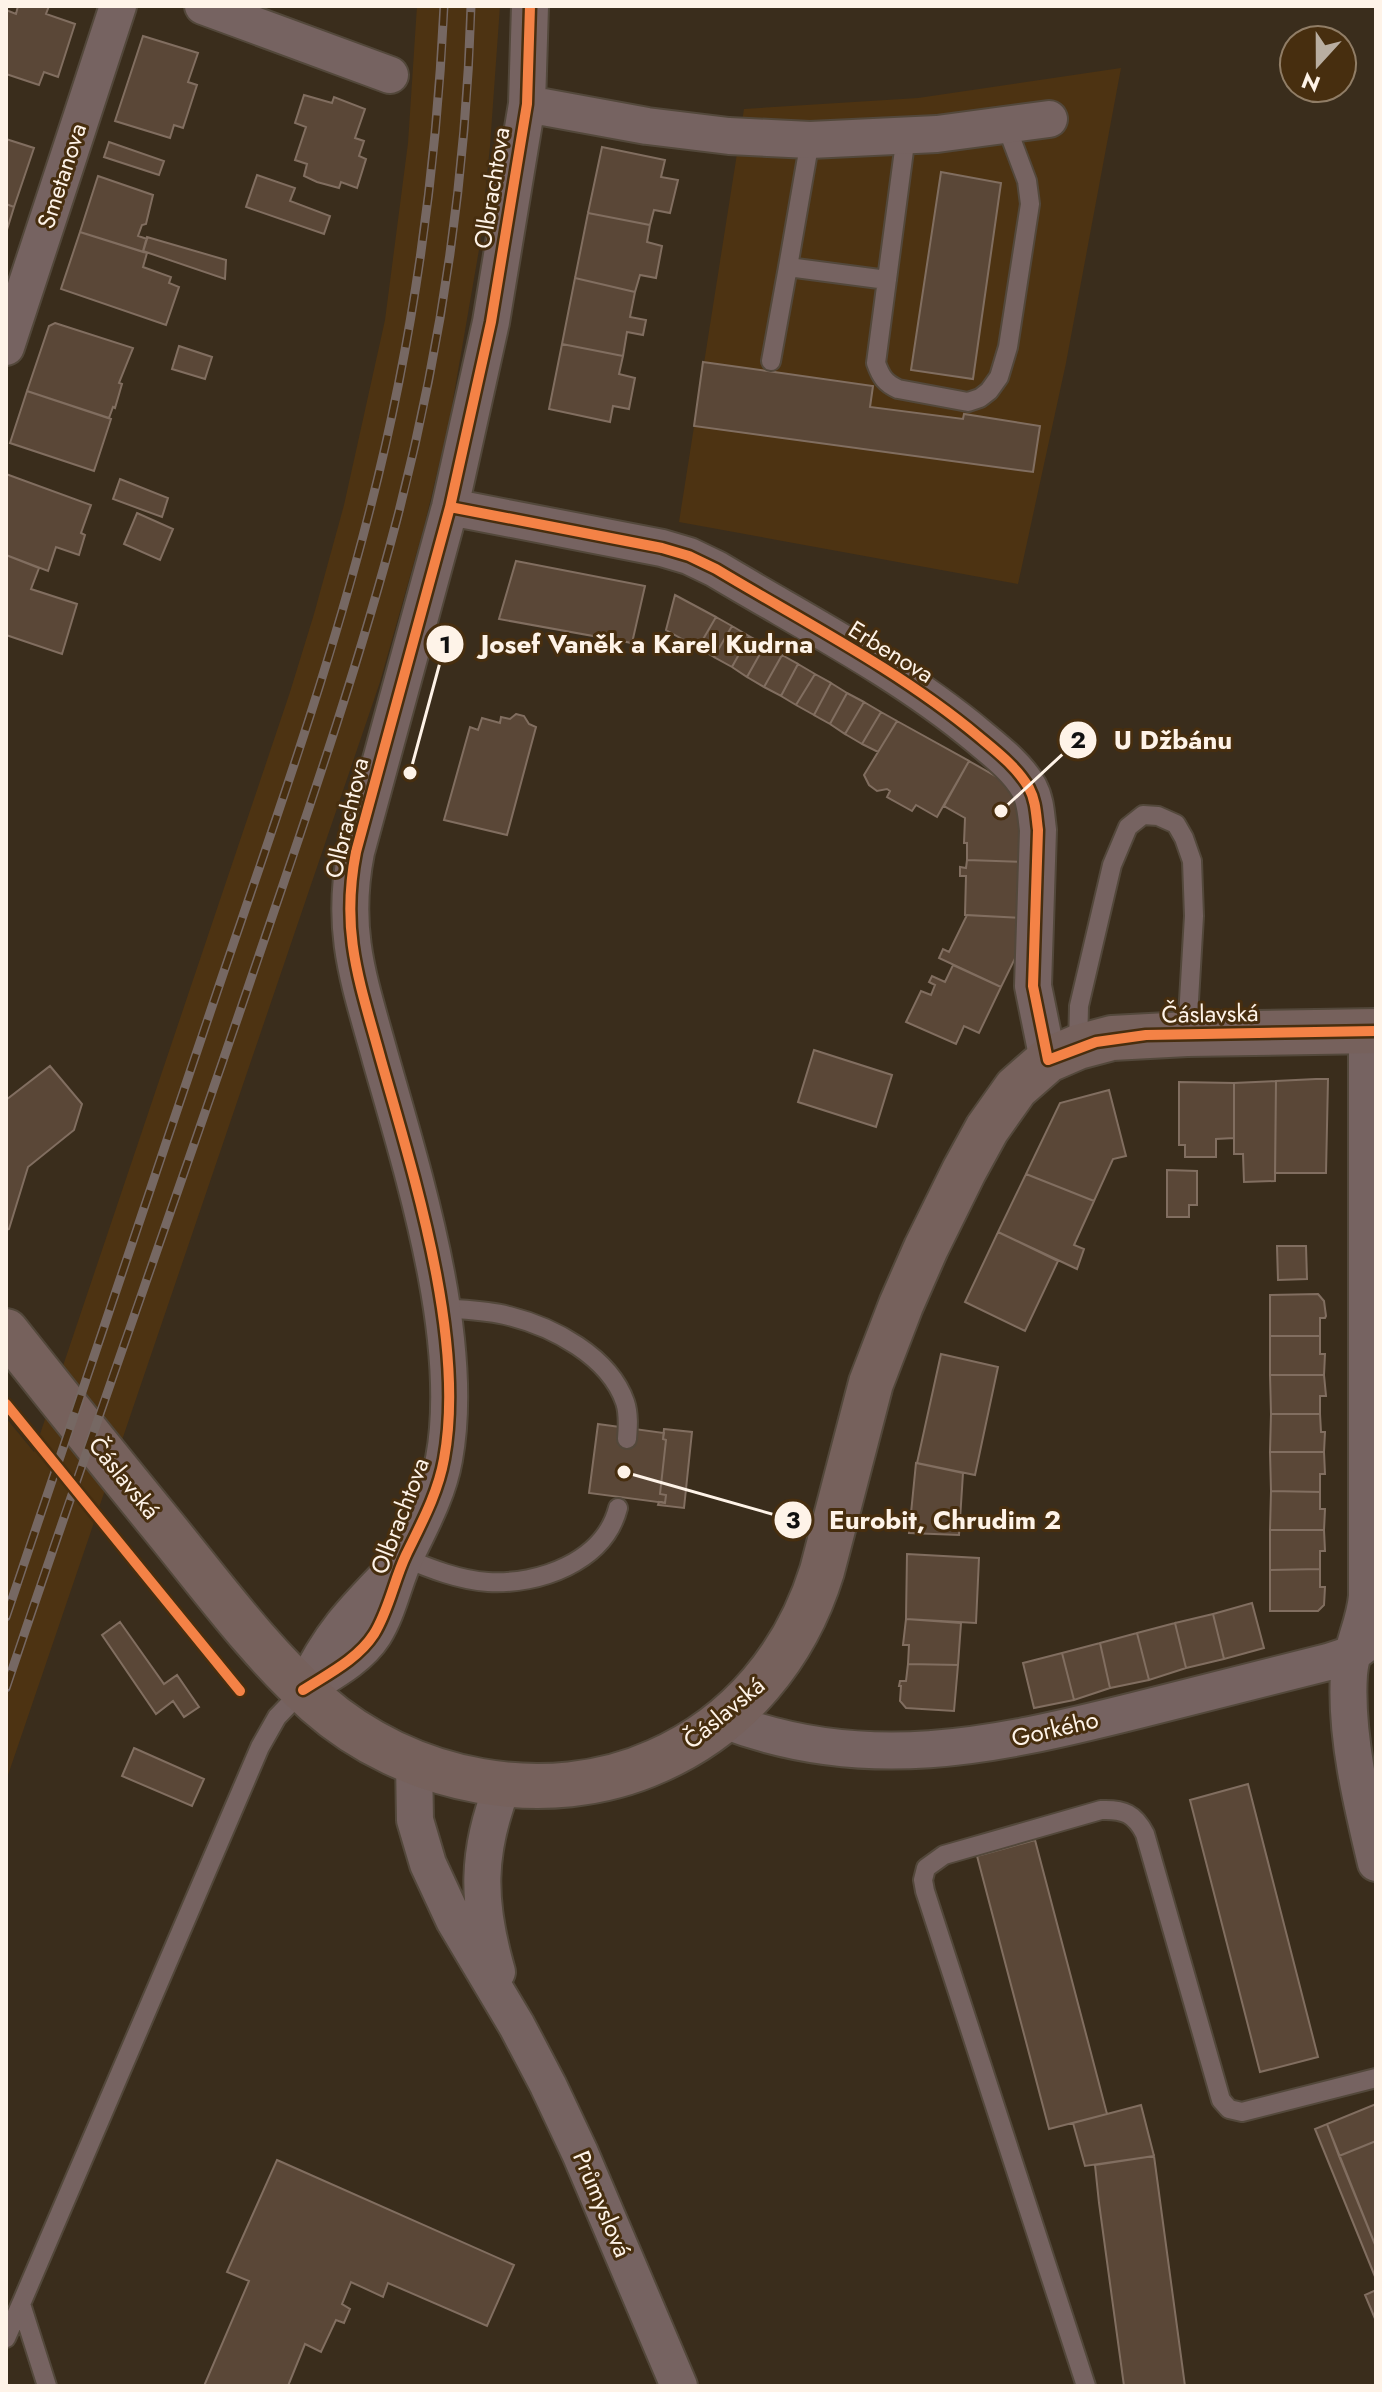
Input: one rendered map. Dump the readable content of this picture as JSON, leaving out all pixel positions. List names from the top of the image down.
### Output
{
  "streets": {
    "main road": ["Čáslavská"],
    "street": [
      "Smetanova",
      "Olbrachtova",
      "Erbenova",
      "Gorkého",
      "Průmyslová"
    ]
  },
  "crossings": [
    ["Olbrachtova", "Erbenova"],
    ["Olbrachtova", "Čáslavská"],
    ["Erbenova", "Čáslavská"],
    ["Čáslavská", "Gorkého"],
    ["Čáslavská", "Průmyslová"]
  ],
  "places": ["Josef Vaněk a Karel Kudrna", "U Džbánu", "Eurobit, Chrudim 2"],
  "north": "bottom"
}
